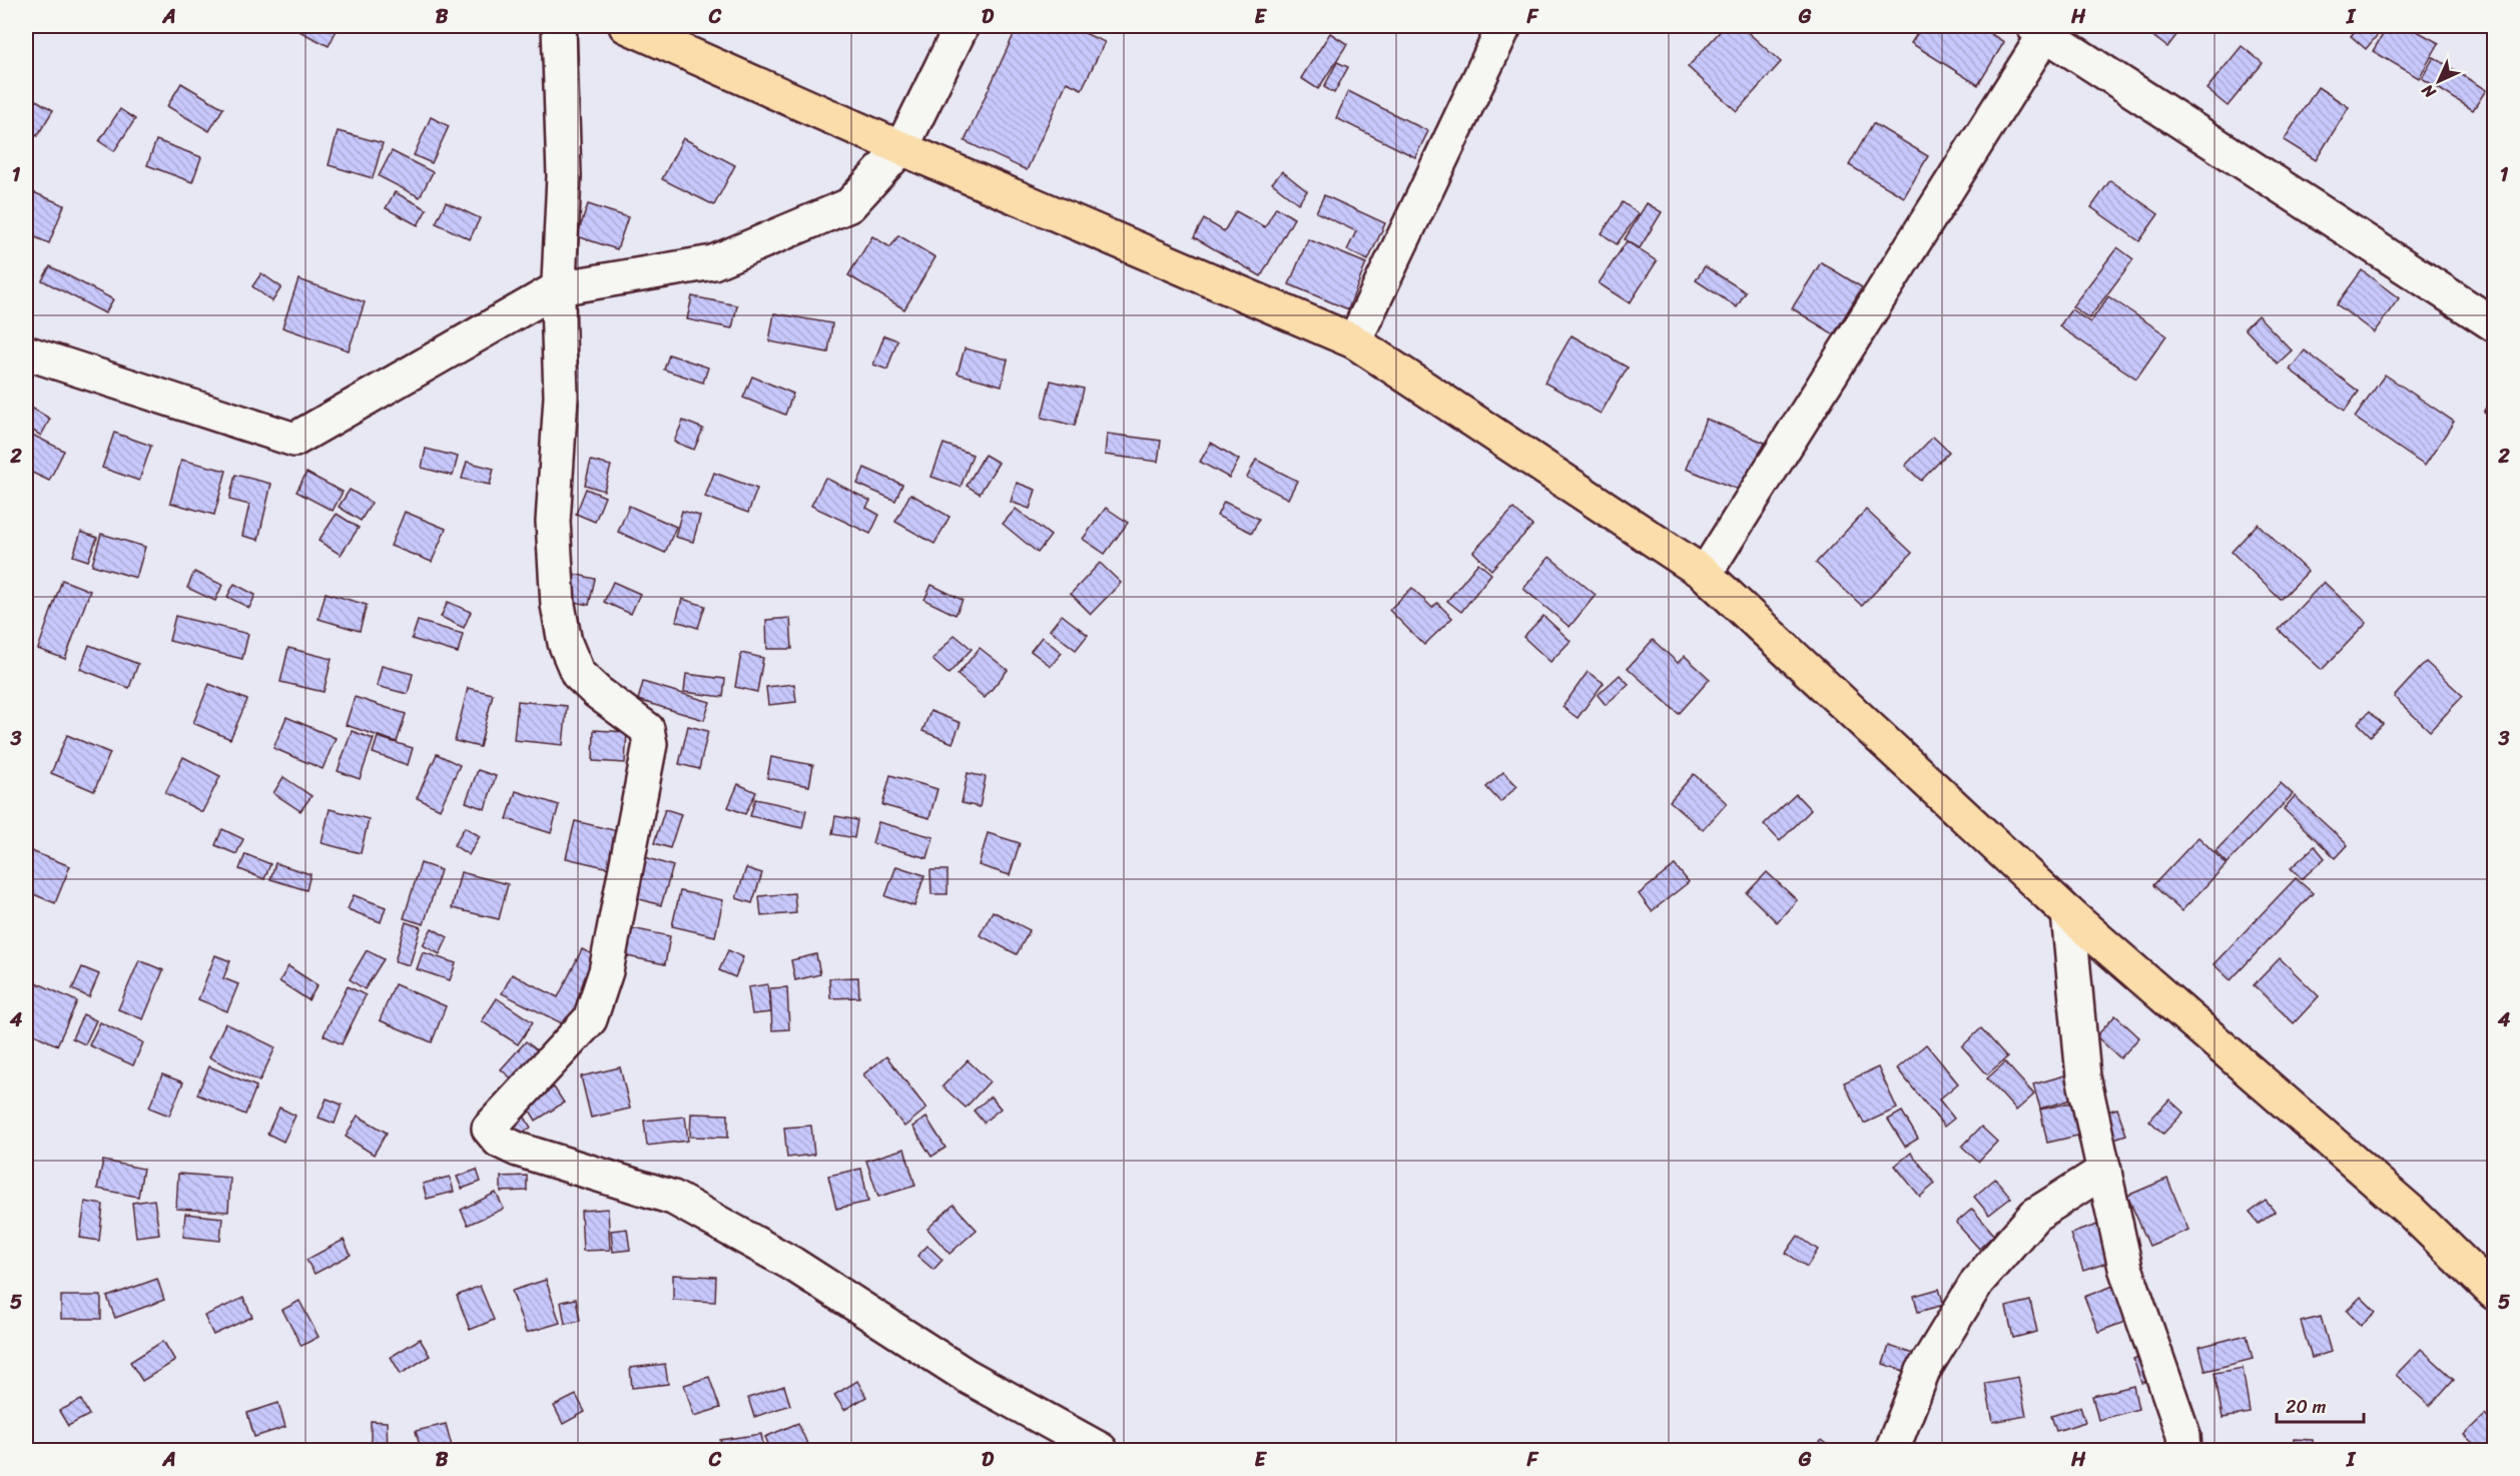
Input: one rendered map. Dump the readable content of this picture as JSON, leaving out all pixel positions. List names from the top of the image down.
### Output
{
  "scale_bar": "20 m",
  "north": "bottom left",
  "grid": {
    "columns": [
      "A",
      "B",
      "C",
      "D",
      "E",
      "F",
      "G",
      "H",
      "I"
    ],
    "rows": [
      "1",
      "2",
      "3",
      "4",
      "5"
    ]
  }
}
